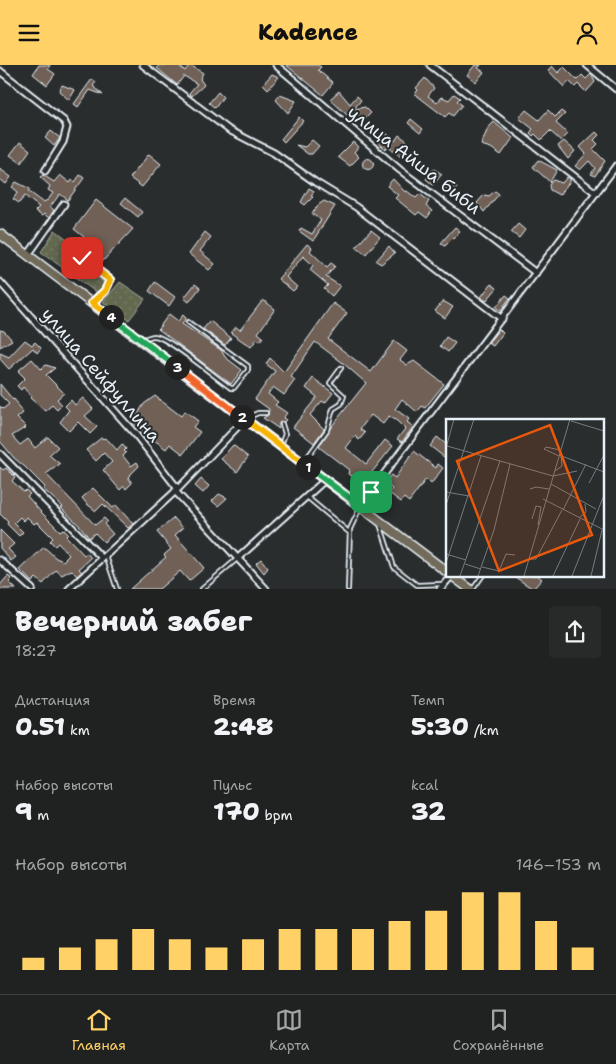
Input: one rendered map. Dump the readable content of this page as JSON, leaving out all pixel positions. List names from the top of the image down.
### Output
{
  "streets": {
    "main road": ["улица Сейфуллина"],
    "street": ["улица Айша биби"]
  },
  "page": {
    "header": "Kadence",
    "pins": [
      "4",
      "3",
      "2",
      "1"
    ],
    "heading": ["Вечерний забег", "18:27"],
    "stats": [
      ["Дистанция", "0.51 km"],
      ["Время", "2:48"],
      ["Темп", "5:30 /km"],
      ["Набор высоты", "9 m"],
      ["Пульс", "170 bpm"],
      ["kcal", "32"]
    ],
    "chart": ["Набор высоты", "146–153 m"],
    "tabs": ["Главная", "Карта", "Сохранённые"]
  }
}
